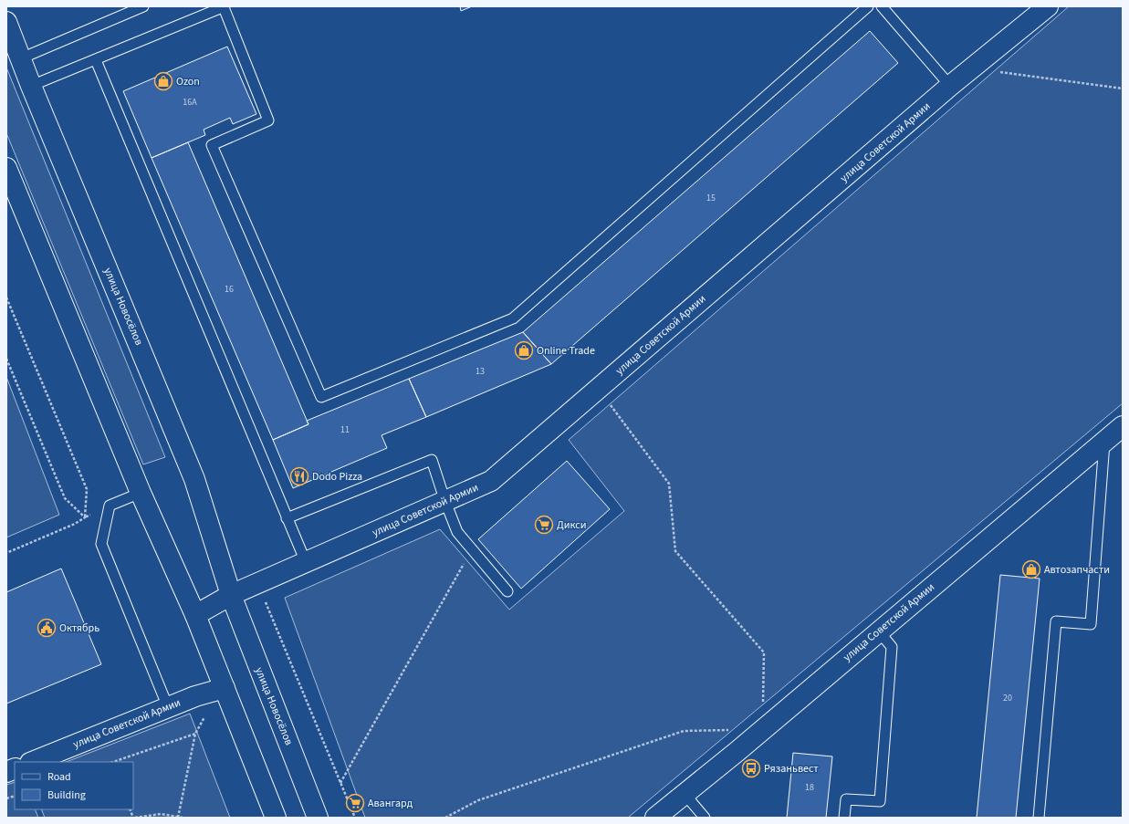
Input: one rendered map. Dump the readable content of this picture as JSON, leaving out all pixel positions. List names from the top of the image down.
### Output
{
  "streets": {
    "main road": ["улица Советской Армии", "улица Новосёлов"]
  },
  "crossings": [
    ["улица Советской Армии", "улица Новосёлов"]
  ],
  "places": {
    "shop": ["Ozon", "Online Trade", "Автозапчасти"],
    "restaurant": ["Dodo Pizza"],
    "supermarket": ["Дикси", "Авангард"],
    "public building": ["Октябрь"],
    "bus stop": ["Рязаньвест"]
  },
  "house_numbers": [
    "16А",
    "15",
    "16",
    "13",
    "11",
    "20",
    "18"
  ],
  "legend": ["Road", "Building"]
}
